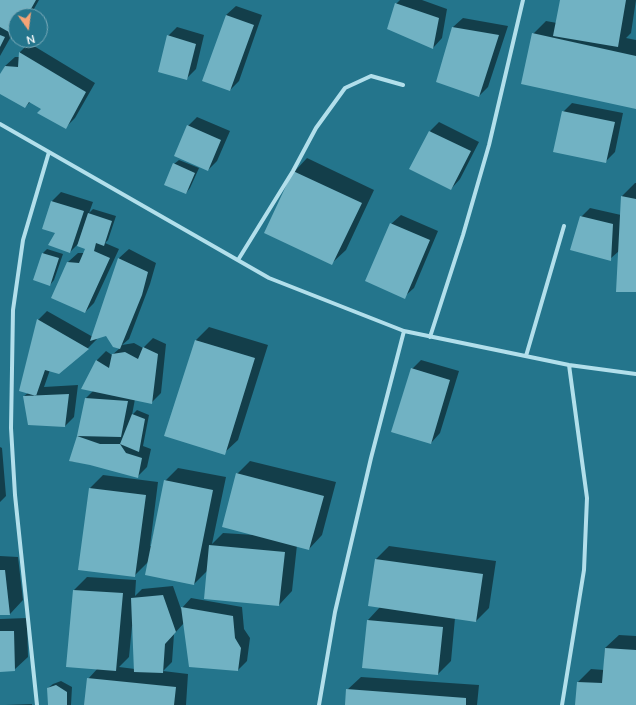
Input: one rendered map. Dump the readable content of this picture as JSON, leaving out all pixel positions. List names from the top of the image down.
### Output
{
  "north": "bottom"
}
